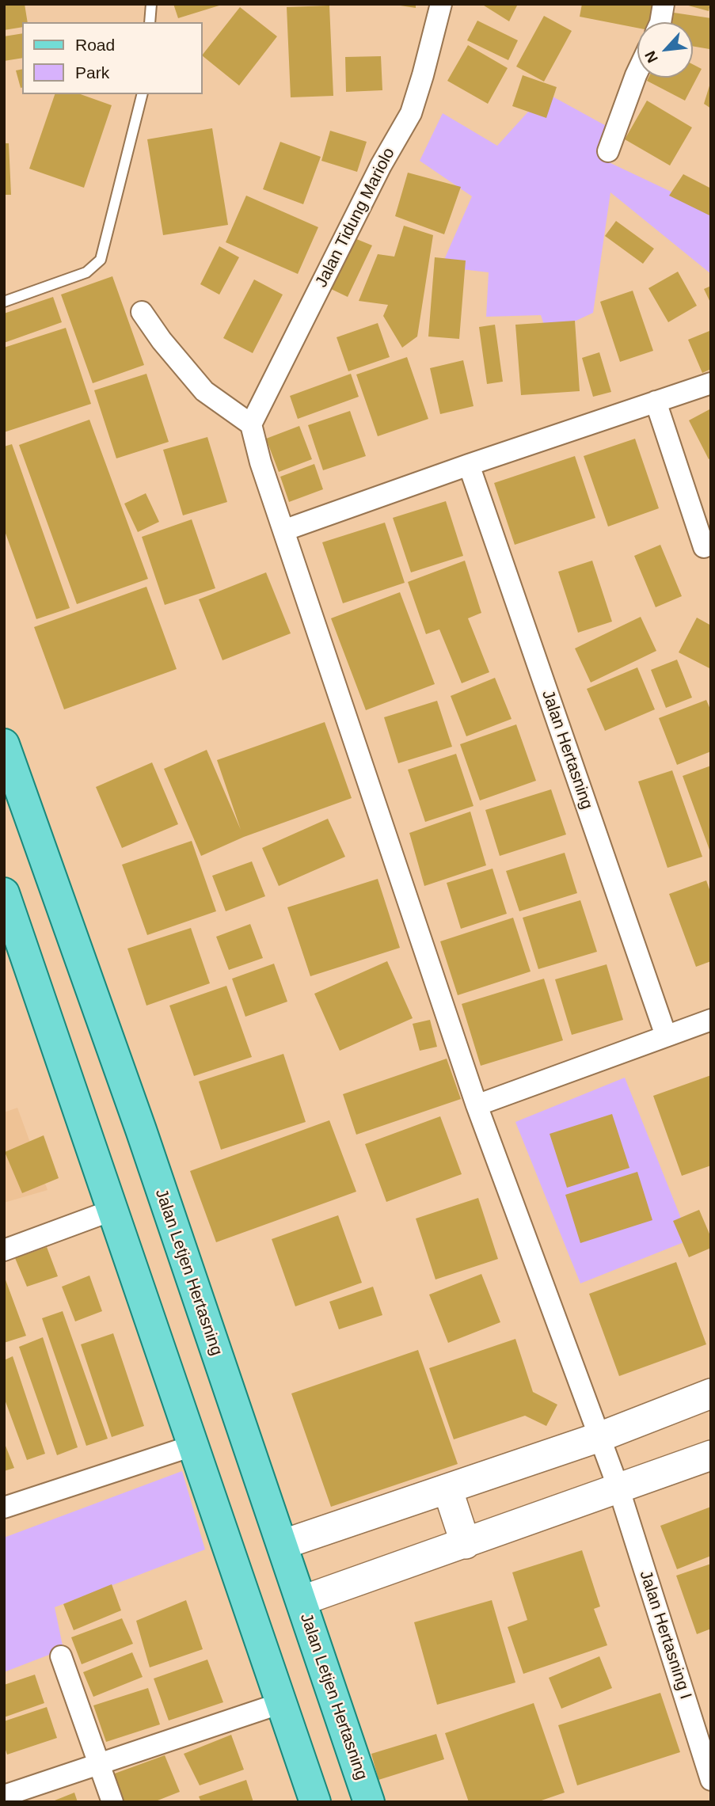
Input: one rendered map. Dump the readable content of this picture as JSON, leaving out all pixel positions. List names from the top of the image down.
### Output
{
  "streets": {
    "main road": ["Jalan Letjen Hertasning"],
    "street": ["Jalan Tidung Mariolo", "Jalan Hertasning", "Jalan Hertasning I"]
  },
  "crossings": [
    ["Jalan Tidung Mariolo", "Jalan Hertasning I"]
  ],
  "legend": ["Road", "Park"],
  "north": "bottom left"
}
